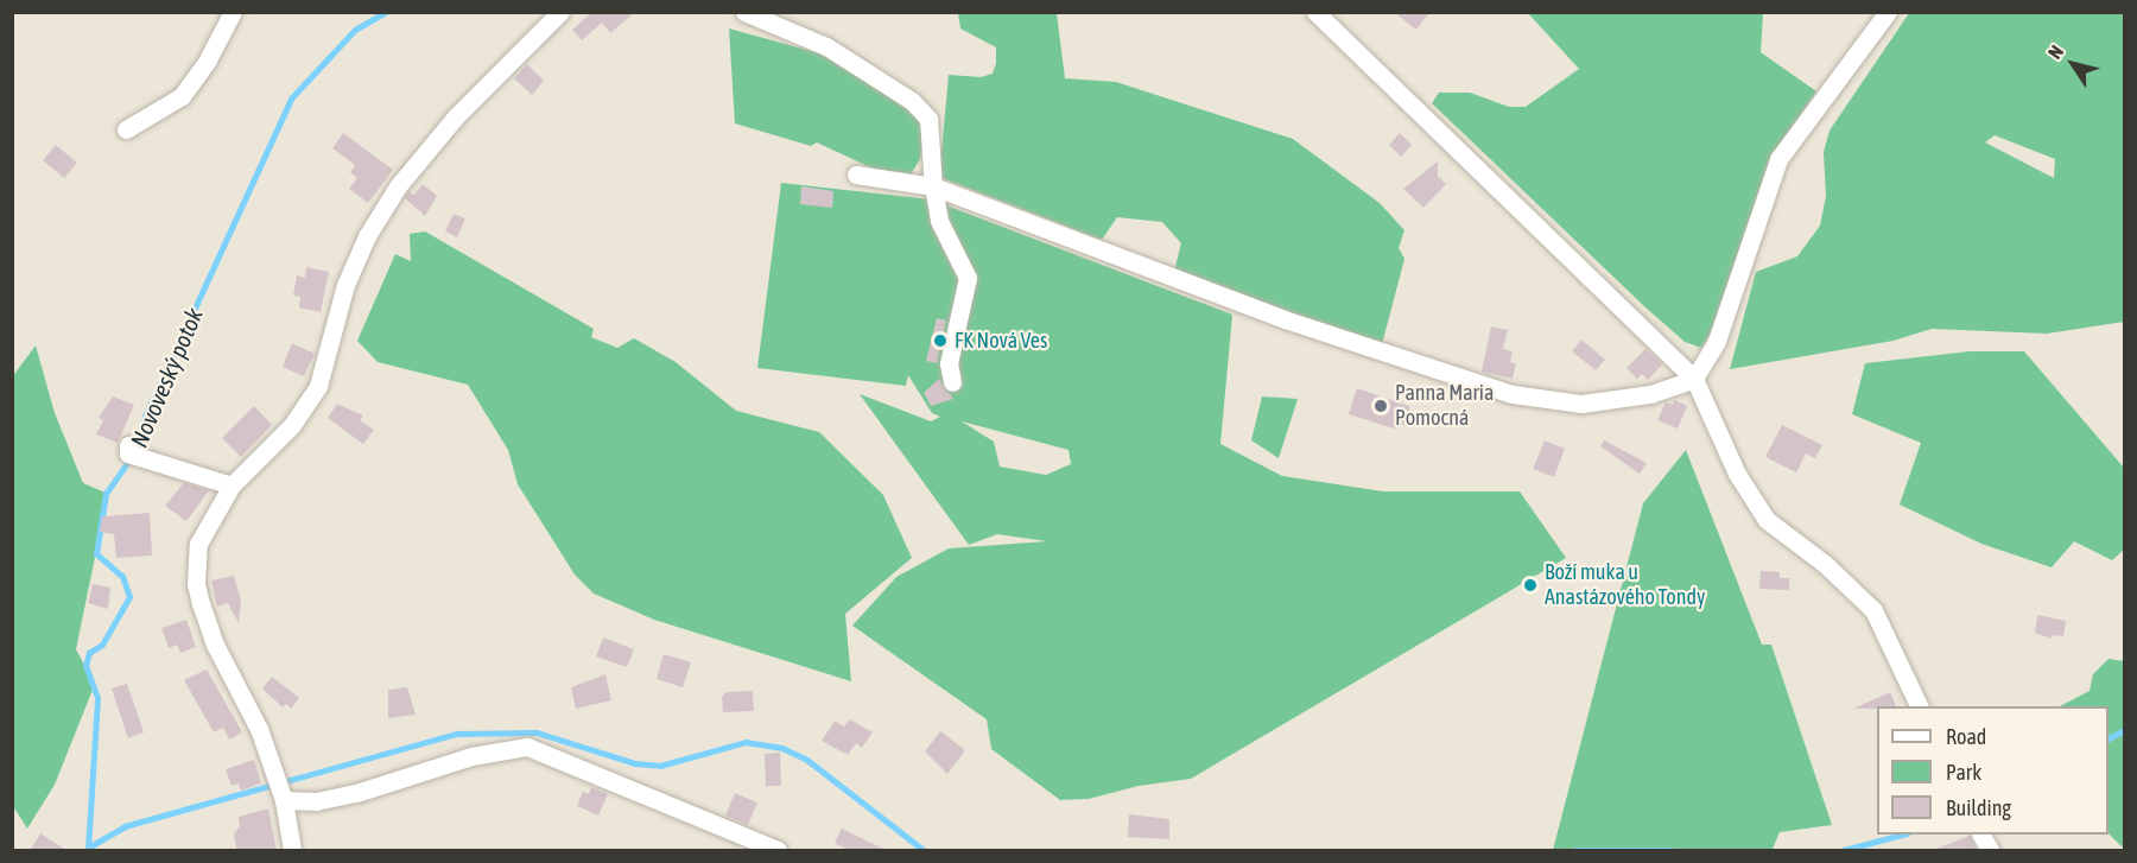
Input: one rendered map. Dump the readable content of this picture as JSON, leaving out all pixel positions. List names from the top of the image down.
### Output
{
  "water": ["Novoveský potok"],
  "places": ["FK Nová Ves", "Panna Maria Pomocná", "Boží muka u Anastázového Tondy"],
  "legend": ["Road", "Park", "Building"],
  "north": "top left"
}
